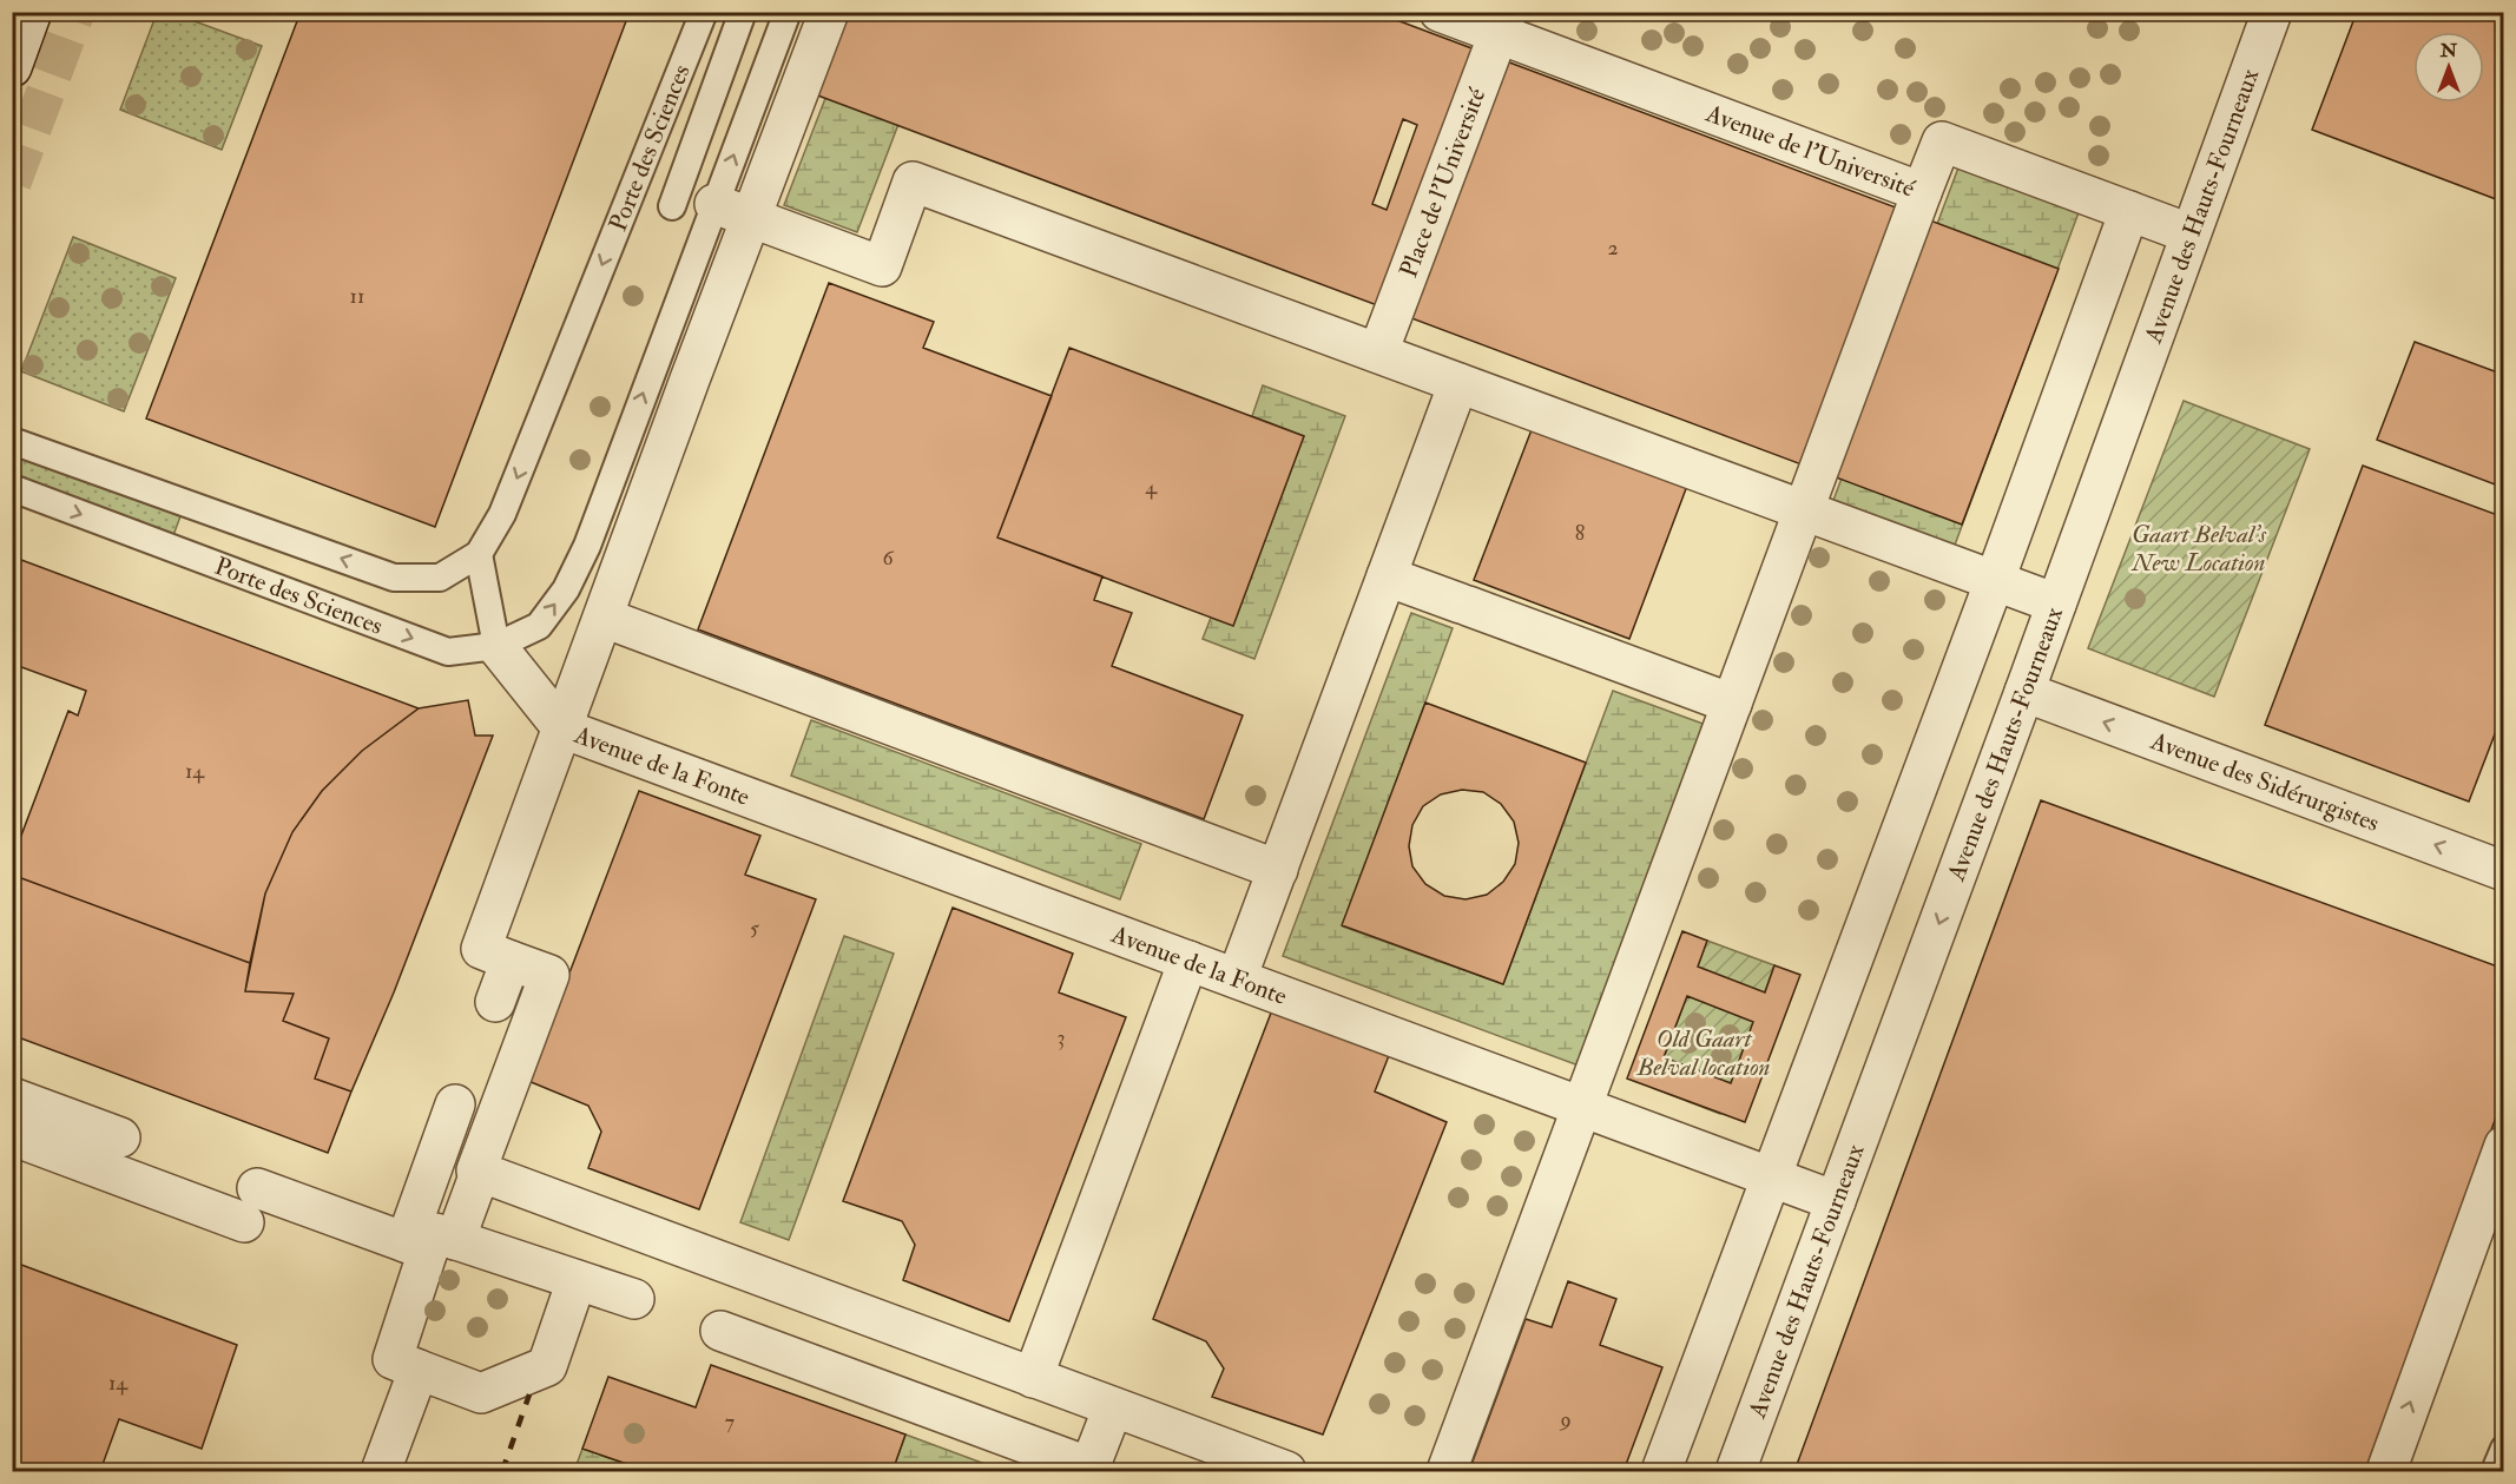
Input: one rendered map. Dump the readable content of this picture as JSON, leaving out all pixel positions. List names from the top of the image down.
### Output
{
  "streets": {
    "street": [
      "Avenue de l'Université",
      "Place de l'Université",
      "Avenue des Hauts-Fourneaux",
      "Avenue de la Fonte",
      "Avenue des Sidérurgistes"
    ],
    "lane": ["Porte des Sciences"]
  },
  "crossings": [
    ["Porte des Sciences", "Avenue de la Fonte"],
    ["Avenue de l'Université", "Place de l'Université"],
    ["Avenue de l'Université", "Avenue des Hauts-Fourneaux"],
    ["Avenue des Hauts-Fourneaux", "Avenue de la Fonte"],
    ["Avenue des Hauts-Fourneaux", "Avenue des Sidérurgistes"]
  ],
  "one_way": ["Avenue des Sidérurgistes"],
  "parks": ["Gaart Belval's New Location", "Old Gaart Belval location"],
  "house_numbers": [
    "2",
    "11",
    "4",
    "8",
    "6",
    "14",
    "5",
    "3",
    "14",
    "9",
    "7"
  ],
  "north": "top"
}
